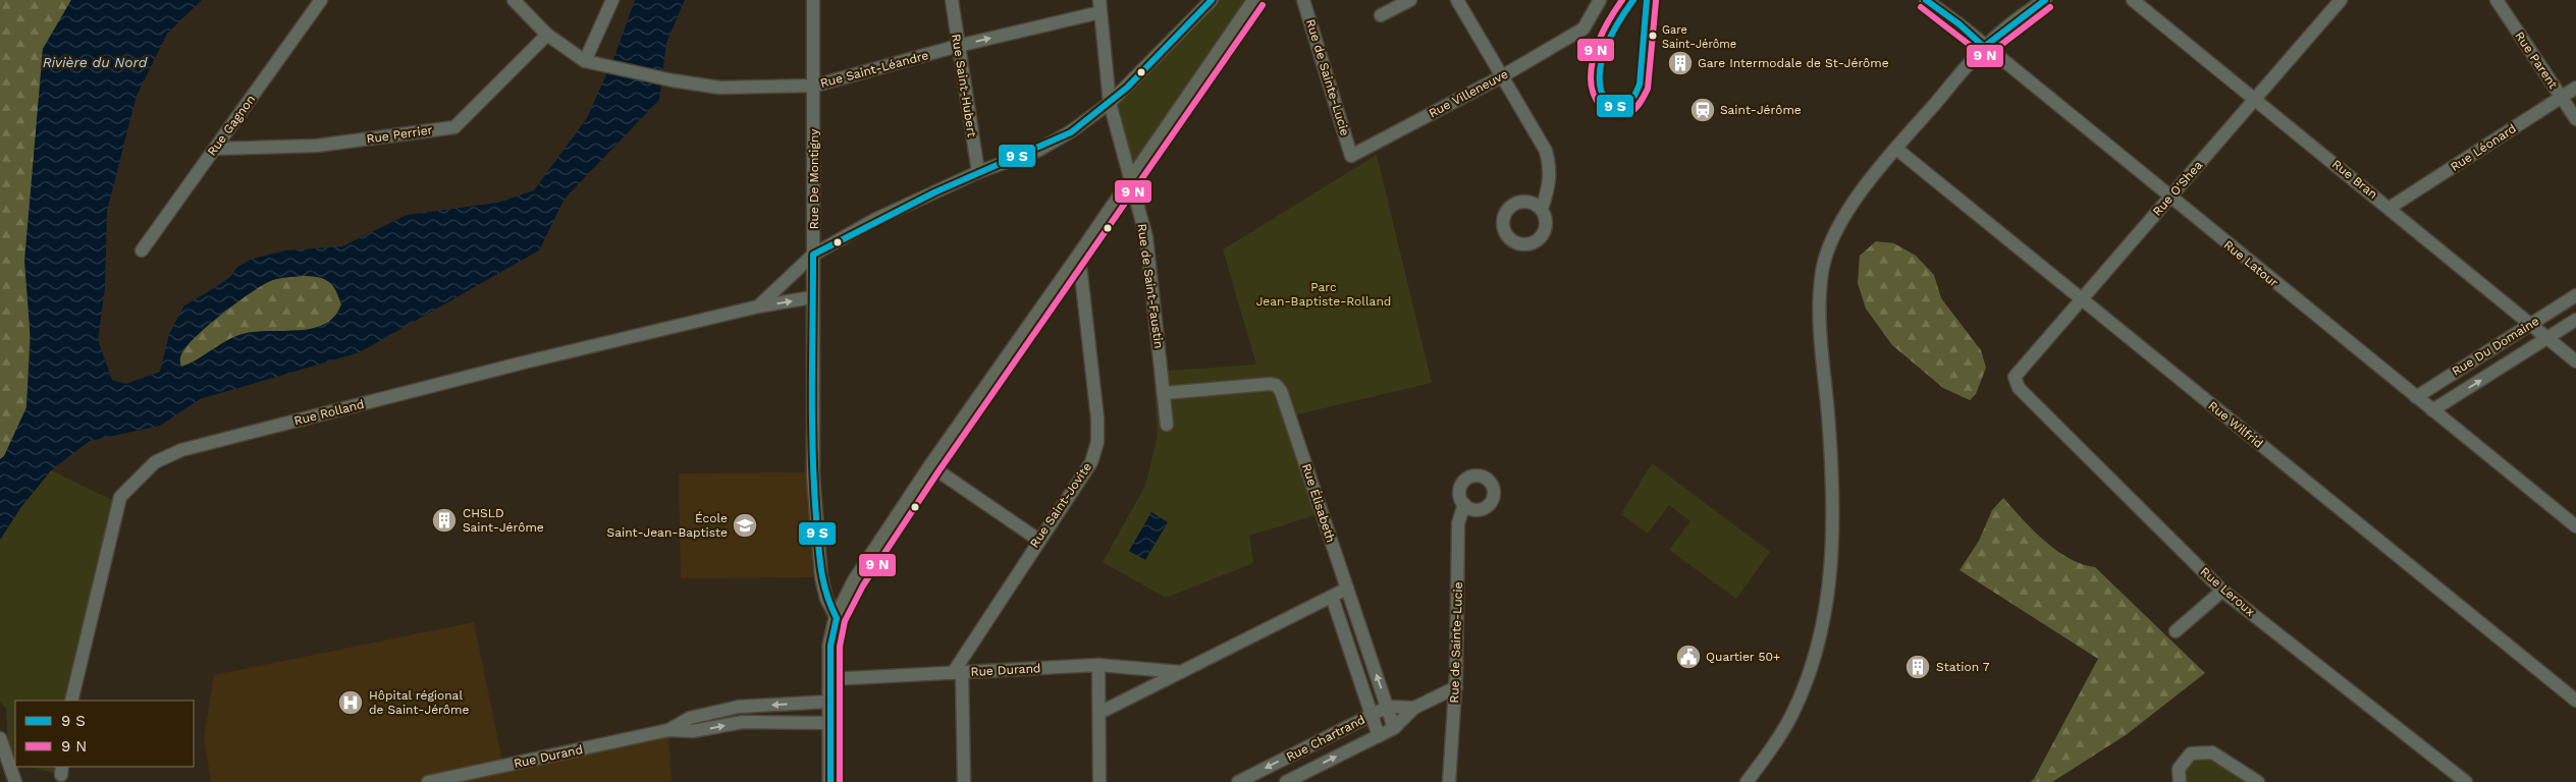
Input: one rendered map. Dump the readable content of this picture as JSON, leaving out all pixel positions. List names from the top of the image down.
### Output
{
  "streets": {
    "street": [
      "Rue Parent",
      "Rue Saint-Léandre",
      "Rue de Sainte-Lucie",
      "Rue Saint-Hubert",
      "Rue Villeneuve",
      "Rue Gagnon",
      "Rue Perrier",
      "Rue Léonard",
      "Rue De Montigny",
      "Rue Bran",
      "Rue O'Shea",
      "Rue Latour",
      "Rue de Saint-Faustin",
      "Rue Du Domaine",
      "Rue Rolland",
      "Rue Wilfrid",
      "Rue Élisabeth",
      "Rue Saint-Jovite",
      "Rue Leroux",
      "Rue Durand",
      "Rue Chartrand"
    ]
  },
  "crossings": [
    ["Rue Parent", "Rue Léonard"],
    ["Rue Saint-Léandre", "Rue Saint-Hubert"],
    ["Rue Saint-Léandre", "Rue De Montigny"],
    ["Rue Saint-Léandre", "Rue de Saint-Faustin"],
    ["Rue de Sainte-Lucie", "Rue Villeneuve"],
    ["Rue de Sainte-Lucie", "Rue Chartrand"],
    ["Rue Saint-Hubert", "Rue Rolland"],
    ["Rue Gagnon", "Rue Perrier"],
    ["Rue Léonard", "Rue Bran"],
    ["Rue De Montigny", "Rue Rolland"],
    ["Rue Bran", "Rue O'Shea"],
    ["Rue Bran", "Rue Du Domaine"],
    ["Rue O'Shea", "Rue Latour"],
    ["Rue O'Shea", "Rue Wilfrid"],
    ["Rue O'Shea", "Rue Leroux"],
    ["Rue Latour", "Rue Du Domaine"],
    ["Rue de Saint-Faustin", "Rue Rolland"],
    ["Rue de Saint-Faustin", "Rue Élisabeth"],
    ["Rue Élisabeth", "Rue Chartrand"],
    ["Rue Saint-Jovite", "Rue Durand"]
  ],
  "water": ["Rivière du Nord"],
  "parks": ["Parc Jean-Baptiste-Rolland"],
  "places": {
    "other": ["Gare Saint-Jérôme"],
    "building": ["Gare Intermodale de St-Jérôme", "CHSLD Saint-Jérôme", "Station 7"],
    "station": ["Saint-Jérôme"],
    "school or university": ["École Saint-Jean-Baptiste"],
    "public building": ["Quartier 50+"],
    "hospital": ["Hôpital régional de Saint-Jérôme"]
  },
  "legend": ["9 S", "9 N"]
}
